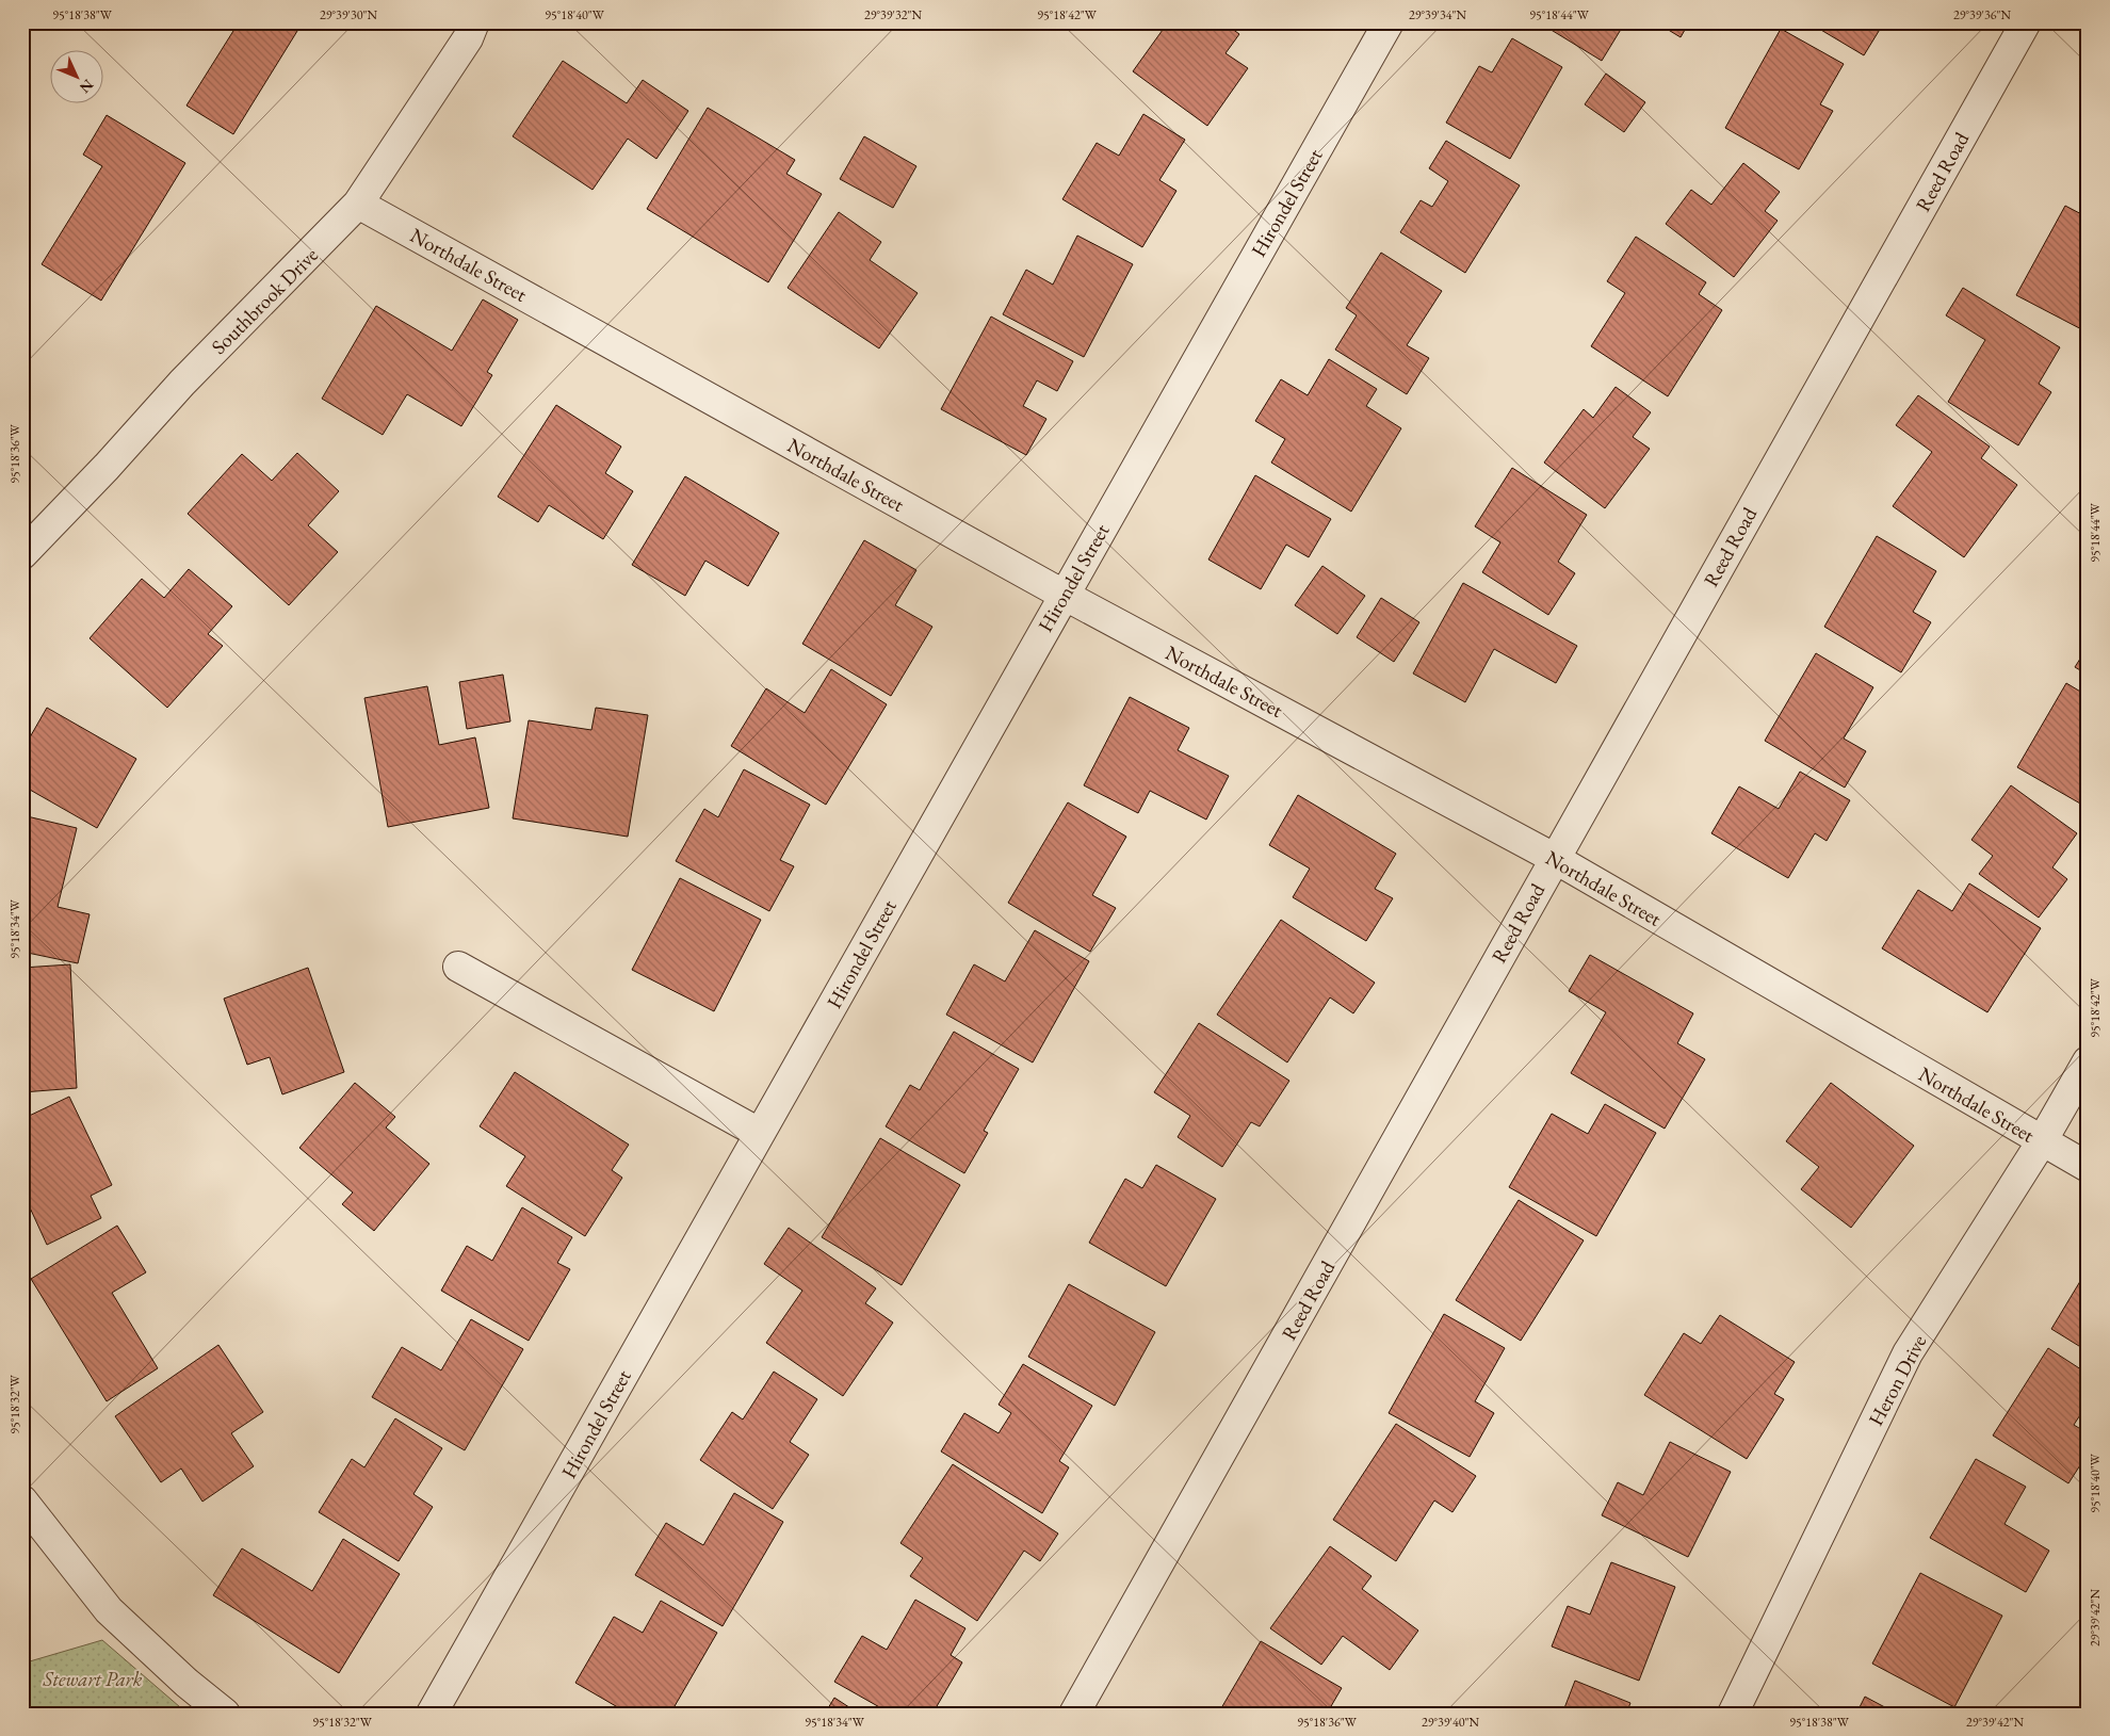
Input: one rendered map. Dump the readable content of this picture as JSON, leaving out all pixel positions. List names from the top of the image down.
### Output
{
  "streets": {
    "street": [
      "Reed Road",
      "Hirondel Street",
      "Northdale Street",
      "Southbrook Drive",
      "Heron Drive"
    ]
  },
  "crossings": [
    ["Reed Road", "Northdale Street"],
    ["Hirondel Street", "Northdale Street"],
    ["Northdale Street", "Southbrook Drive"],
    ["Northdale Street", "Heron Drive"]
  ],
  "parks": ["Stewart Park"],
  "north": "bottom right",
  "coordinates": [
    "95°18'38\"W",
    "29°39'30\"N",
    "95°18'40\"W",
    "29°39'32\"N",
    "95°18'42\"W",
    "29°39'34\"N",
    "95°18'44\"W",
    "29°39'36\"N",
    "95°18'36\"W",
    "95°18'34\"W",
    "95°18'32\"W",
    "29°39'42\"N",
    "29°39'40\"N"
  ]
}
